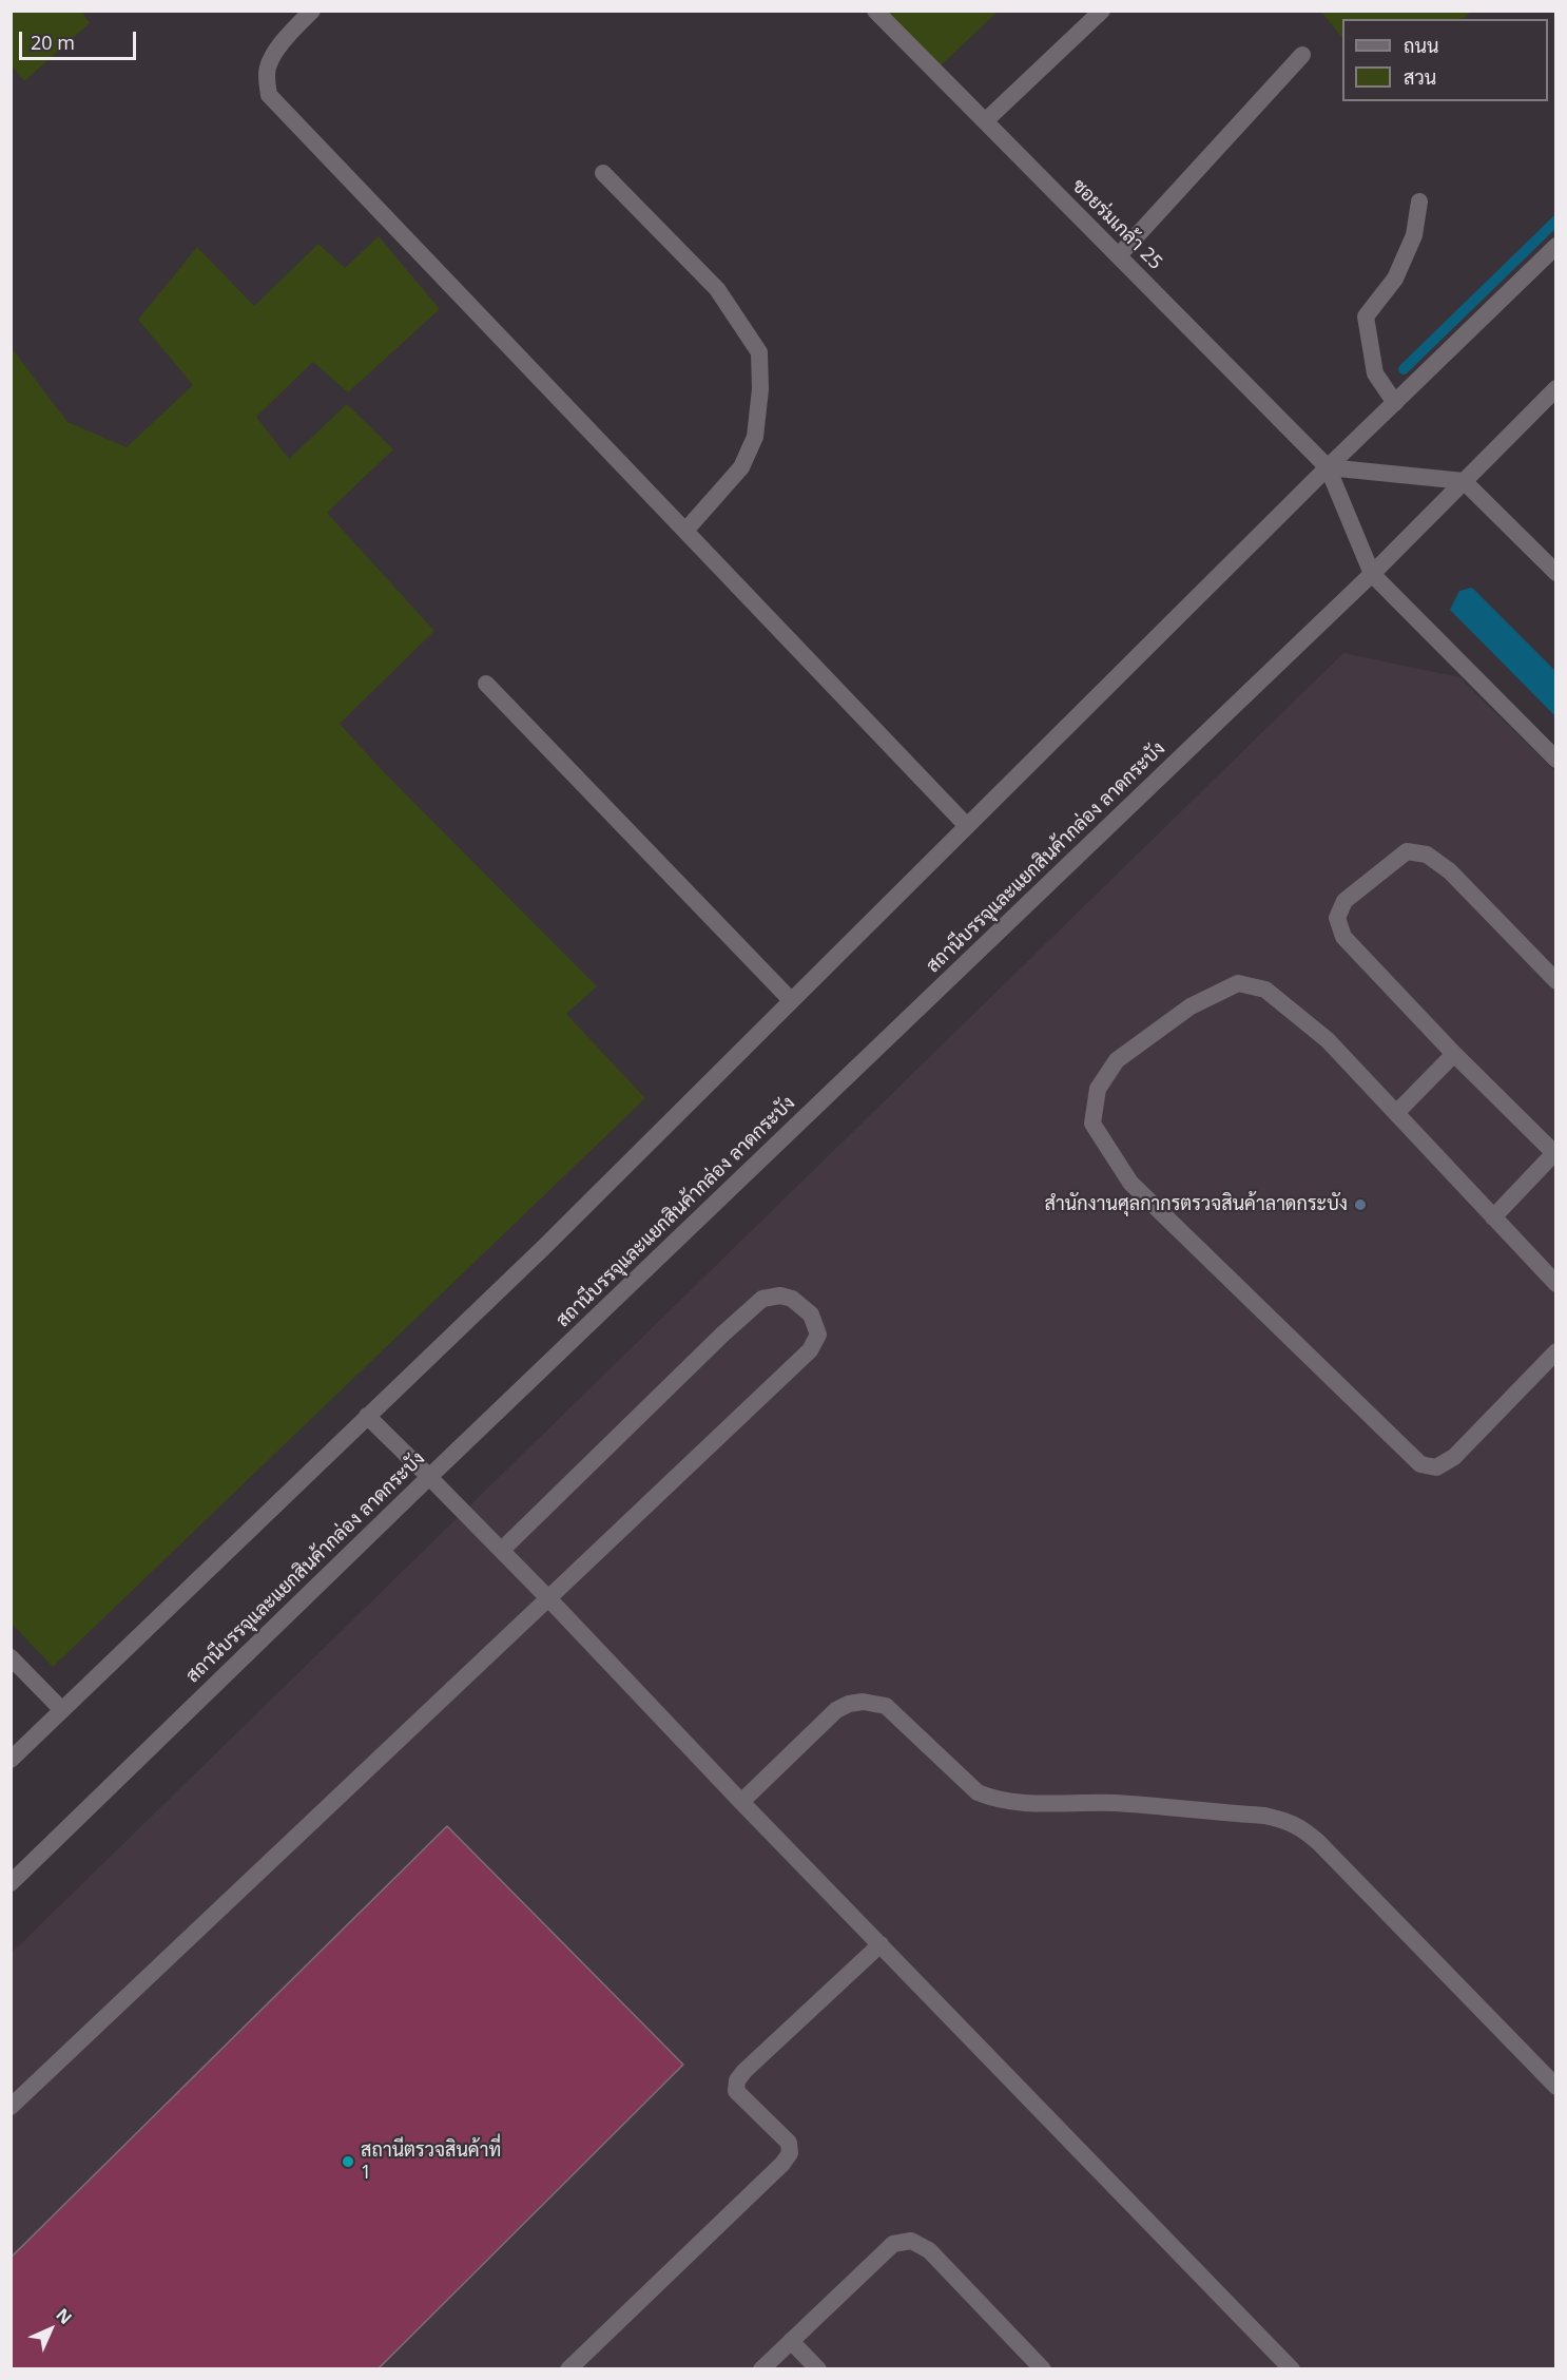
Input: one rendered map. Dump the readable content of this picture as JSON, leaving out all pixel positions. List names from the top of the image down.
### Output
{
  "streets": {
    "street": ["ซอยร่มเกล้า 25", "สถานีบรรจุและแยกสินค้ากล่อง ลาดกระบัง"]
  },
  "places": ["สำนักงานศุลกากรตรวจสินค้าลาดกระบัง", "สถานีตรวจสินค้าที่ 1"],
  "legend": ["ถนน", "สวน"],
  "scale_bar": "20 m",
  "north": "top right"
}
